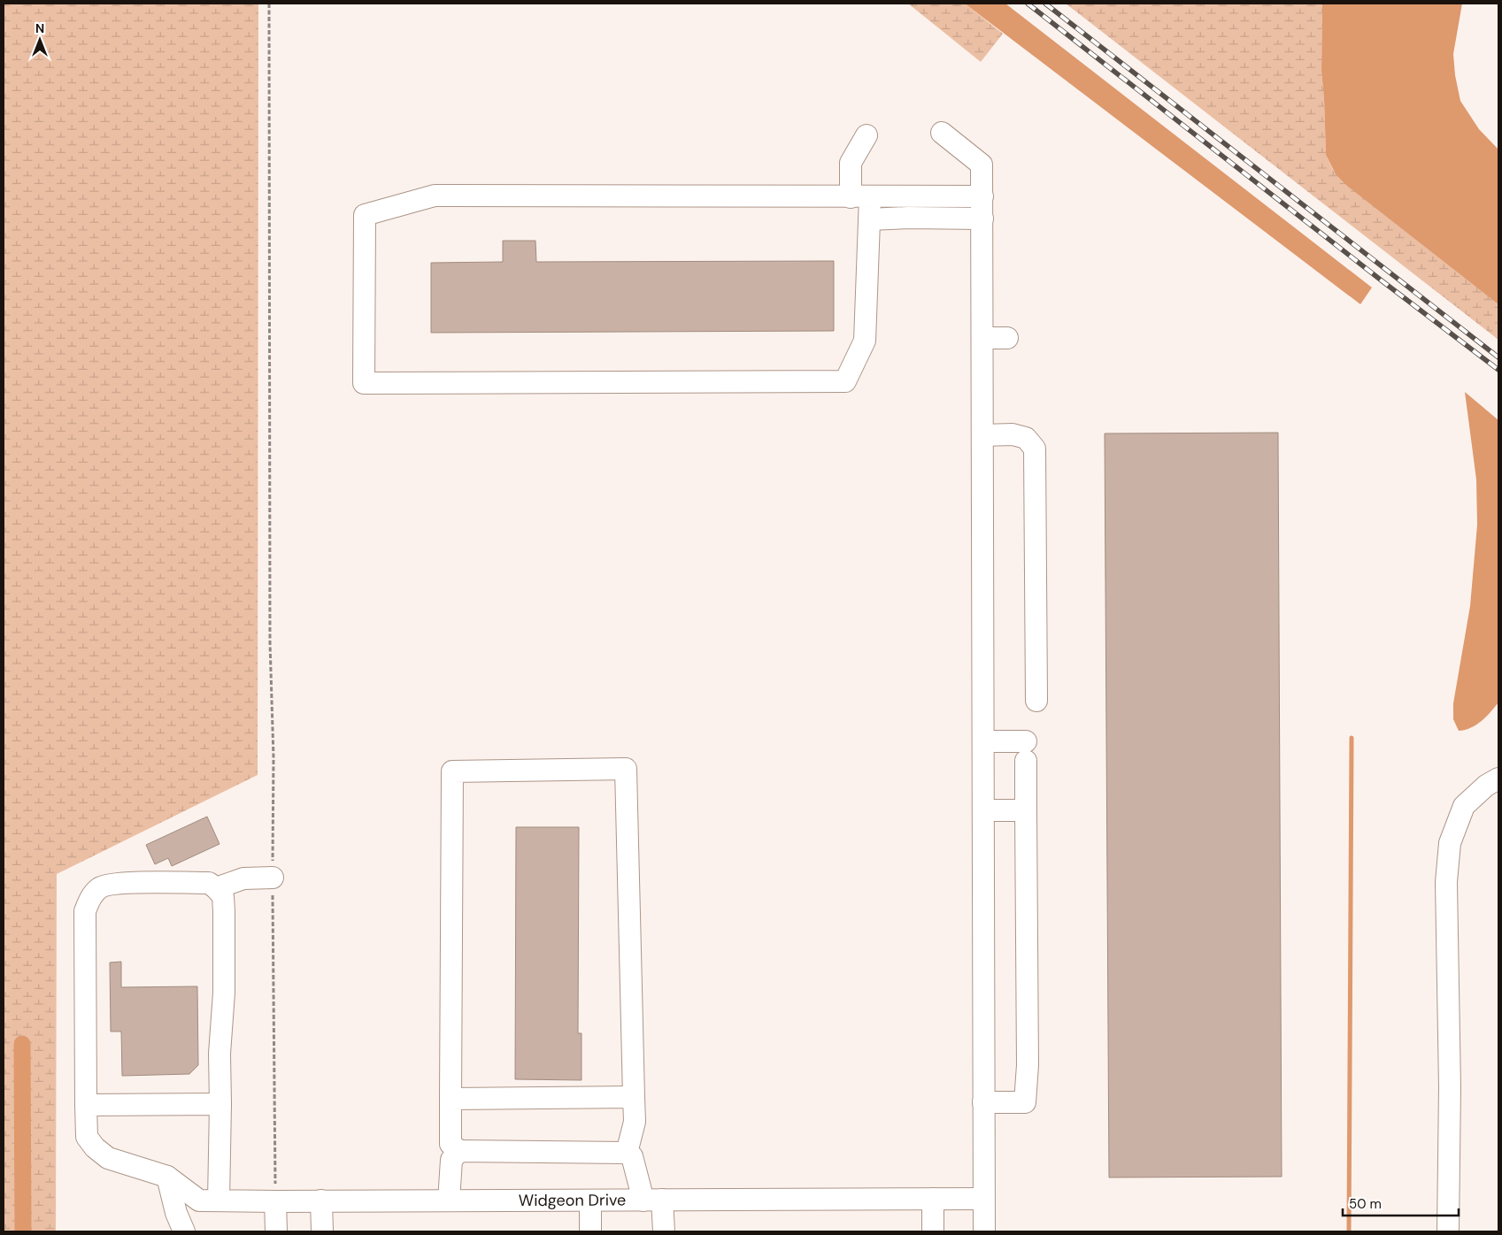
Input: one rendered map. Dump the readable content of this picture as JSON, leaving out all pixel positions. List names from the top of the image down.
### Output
{
  "streets": {
    "street": ["Widgeon Drive"]
  },
  "scale_bar": "50 m",
  "north": "top"
}
